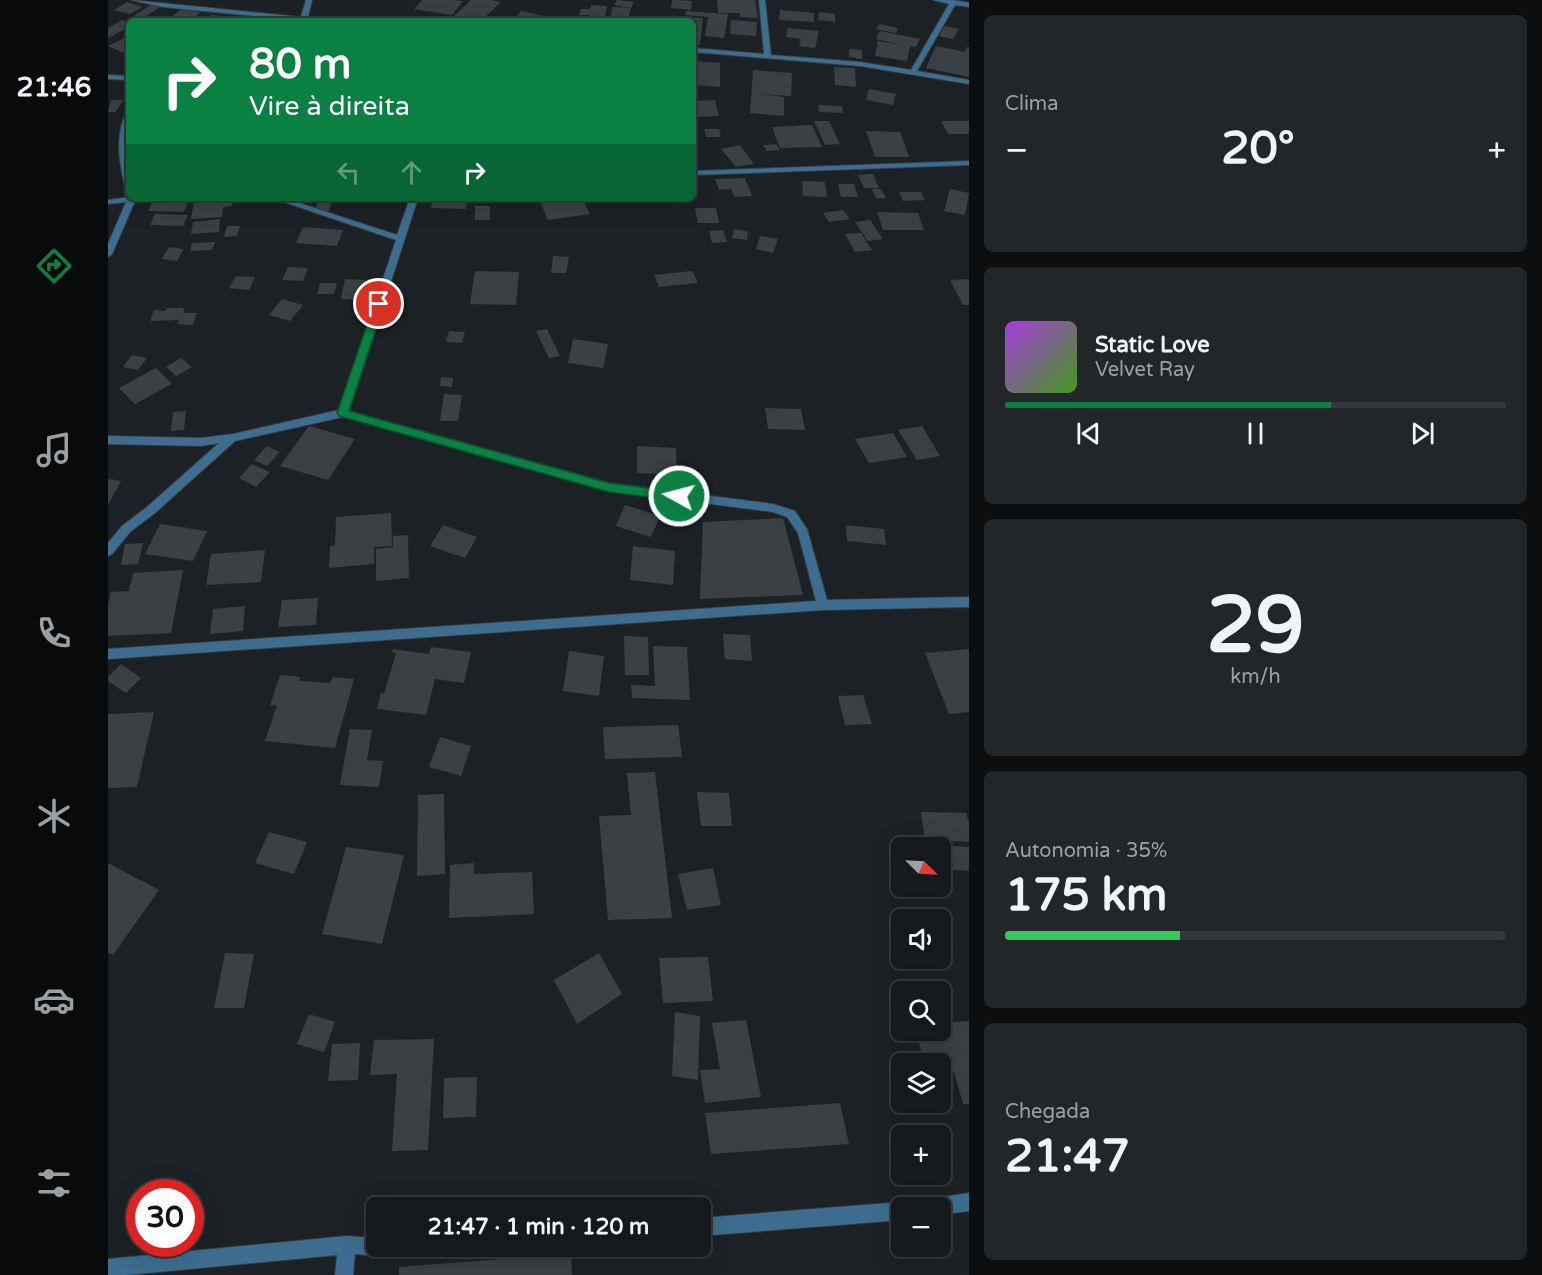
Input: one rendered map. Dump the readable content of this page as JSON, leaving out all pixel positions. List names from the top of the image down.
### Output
{
  "north": "bottom right",
  "page": {
    "tabs": "21:46",
    "tile": [
      "Clima",
      ["29", "km/h"],
      ["Autonomia · 35%", "175 km"],
      ["Chegada", "21:47"]
    ],
    "turn": ["80 m", "Vire à direita"],
    "heat": ["−", "20°", "+"],
    "song": ["Static Love", "Velvet Ray"],
    "map_buttons": ["+", "−"],
    "limit": "30",
    "trip": "21:47 · 1 min · 120 m"
  }
}
